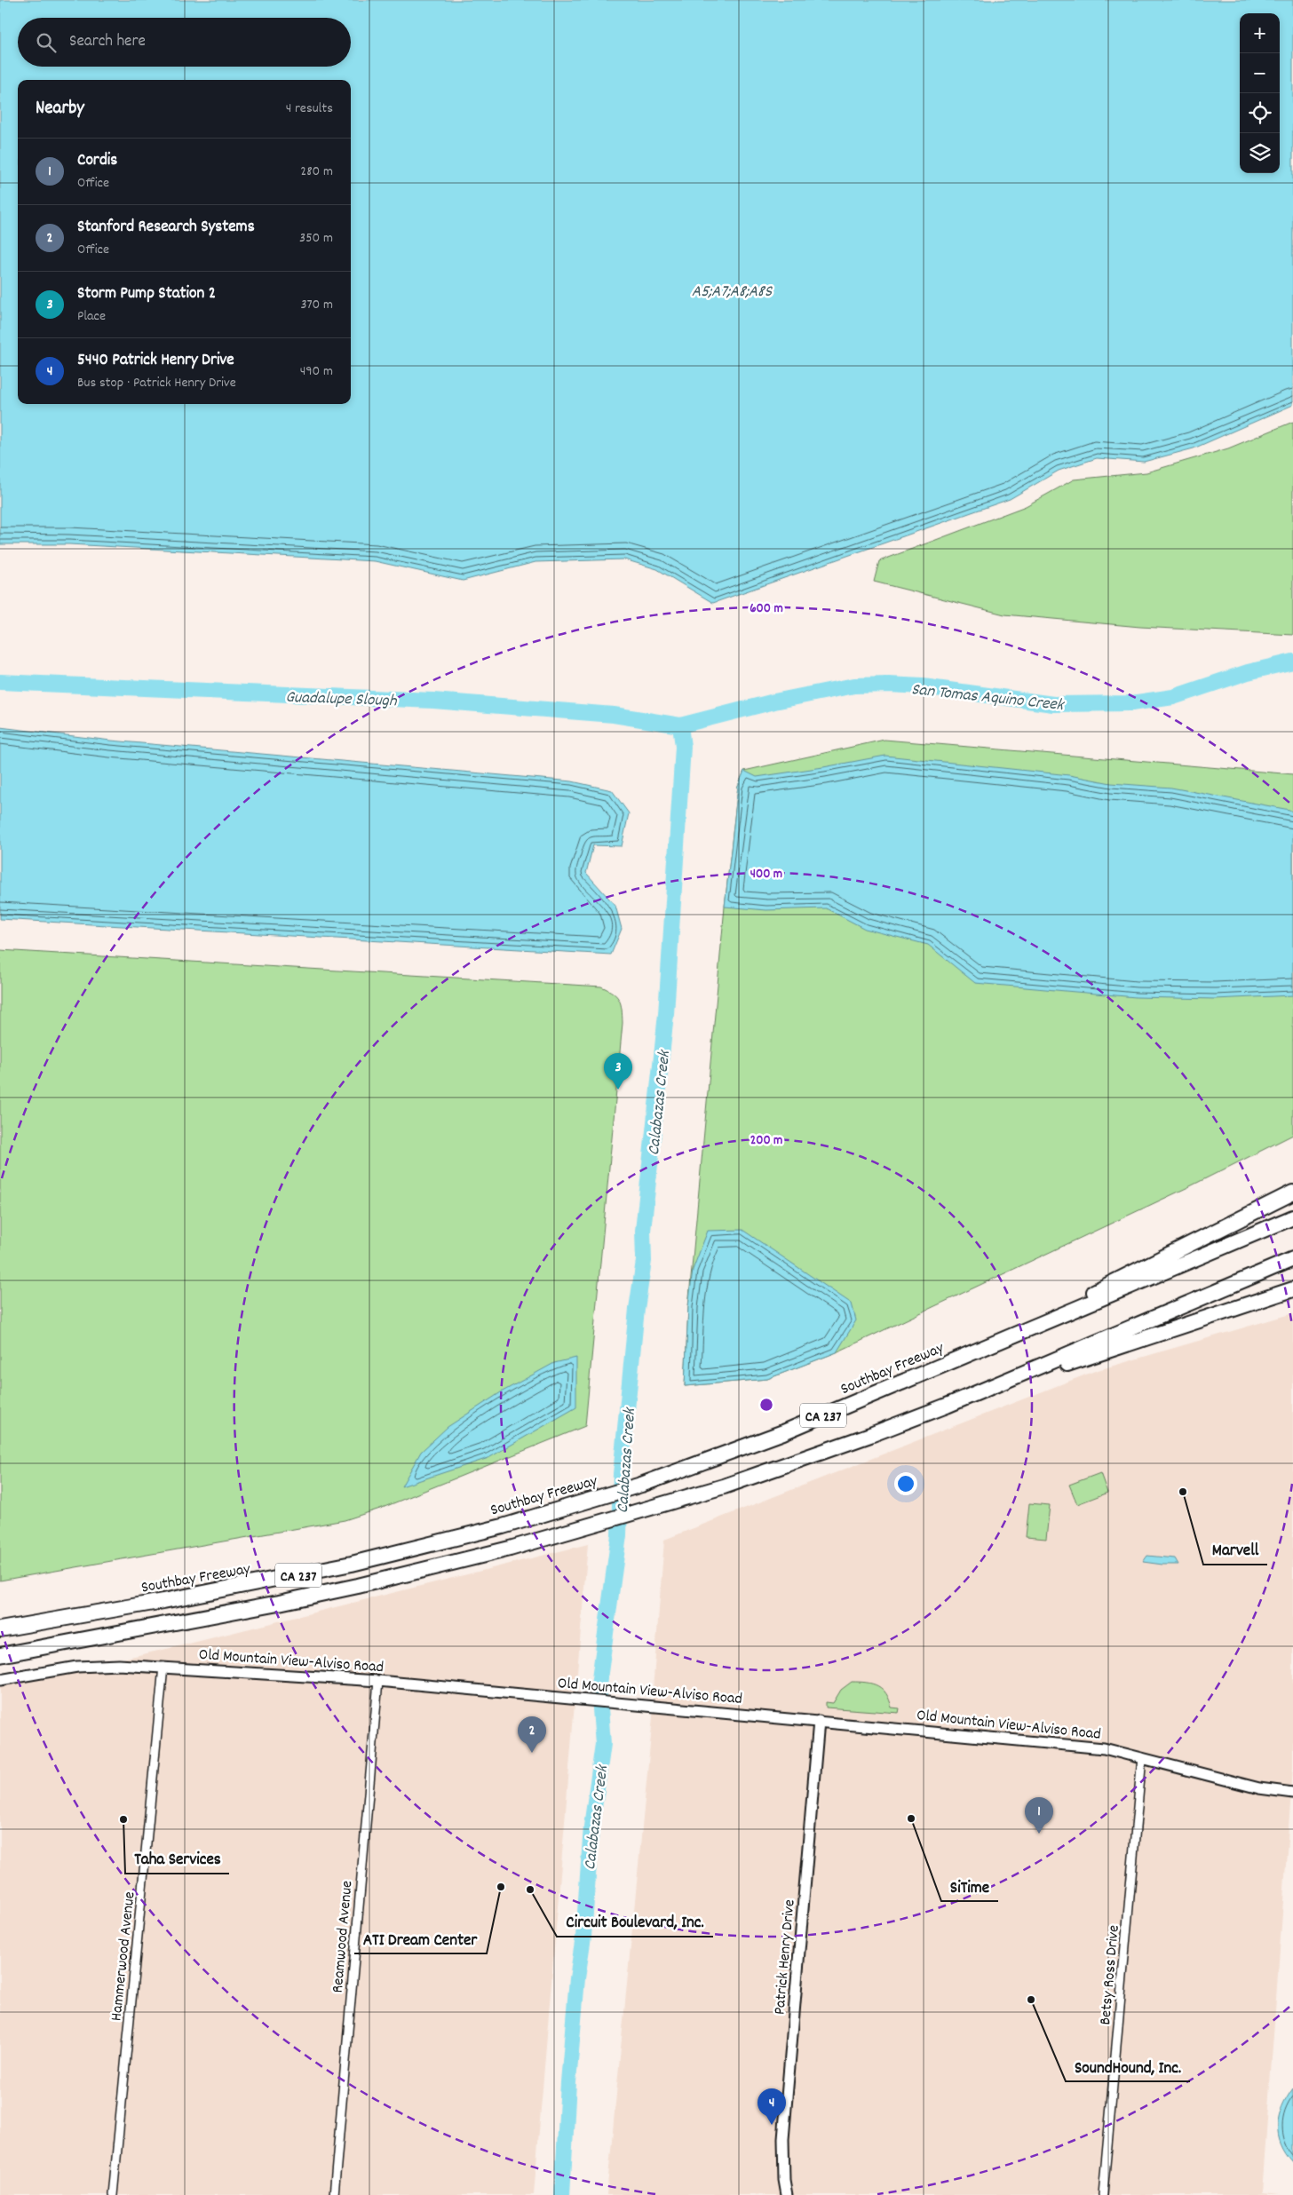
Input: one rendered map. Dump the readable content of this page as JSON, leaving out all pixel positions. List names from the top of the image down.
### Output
{
  "streets": {
    "highway": ["Southbay Freeway", "CA 237"],
    "street": [
      "Old Mountain View-Alviso Road",
      "Reamwood Avenue",
      "Hammerwood Avenue",
      "Patrick Henry Drive",
      "Betsy Ross Drive"
    ]
  },
  "crossings": [
    ["Old Mountain View-Alviso Road", "Reamwood Avenue"],
    ["Old Mountain View-Alviso Road", "Hammerwood Avenue"],
    ["Old Mountain View-Alviso Road", "Patrick Henry Drive"],
    ["Old Mountain View-Alviso Road", "Betsy Ross Drive"]
  ],
  "water": [
    "A5;A7;A8;A8S",
    "San Tomas Aquino Creek",
    "Guadalupe Slough",
    "Calabazas Creek"
  ],
  "places": [
    "Marvell",
    "SiTime",
    "Taha Services",
    "ATI Dream Center",
    "Circuit Boulevard, Inc.",
    "SoundHound, Inc."
  ],
  "page": {
    "map_buttons": ["+", "−"],
    "search": "Search here",
    "heading": ["Nearby", "4 results"],
    "list": [
      {
        "mark": "1",
        "name": "Cordis",
        "note": "Office",
        "value": "280 m"
      },
      {
        "mark": "2",
        "name": "Stanford Research Systems",
        "note": "Office",
        "value": "350 m"
      },
      {
        "mark": "3",
        "name": "Storm Pump Station 2",
        "note": "Place",
        "value": "370 m"
      },
      {
        "mark": "4",
        "name": "5440 Patrick Henry Drive",
        "note": "Bus stop · Patrick Henry Drive",
        "value": "490 m"
      }
    ],
    "pins": [
      "3",
      "2",
      "1",
      "4"
    ]
  },
  "rings": ["600 m", "400 m", "200 m"]
}
